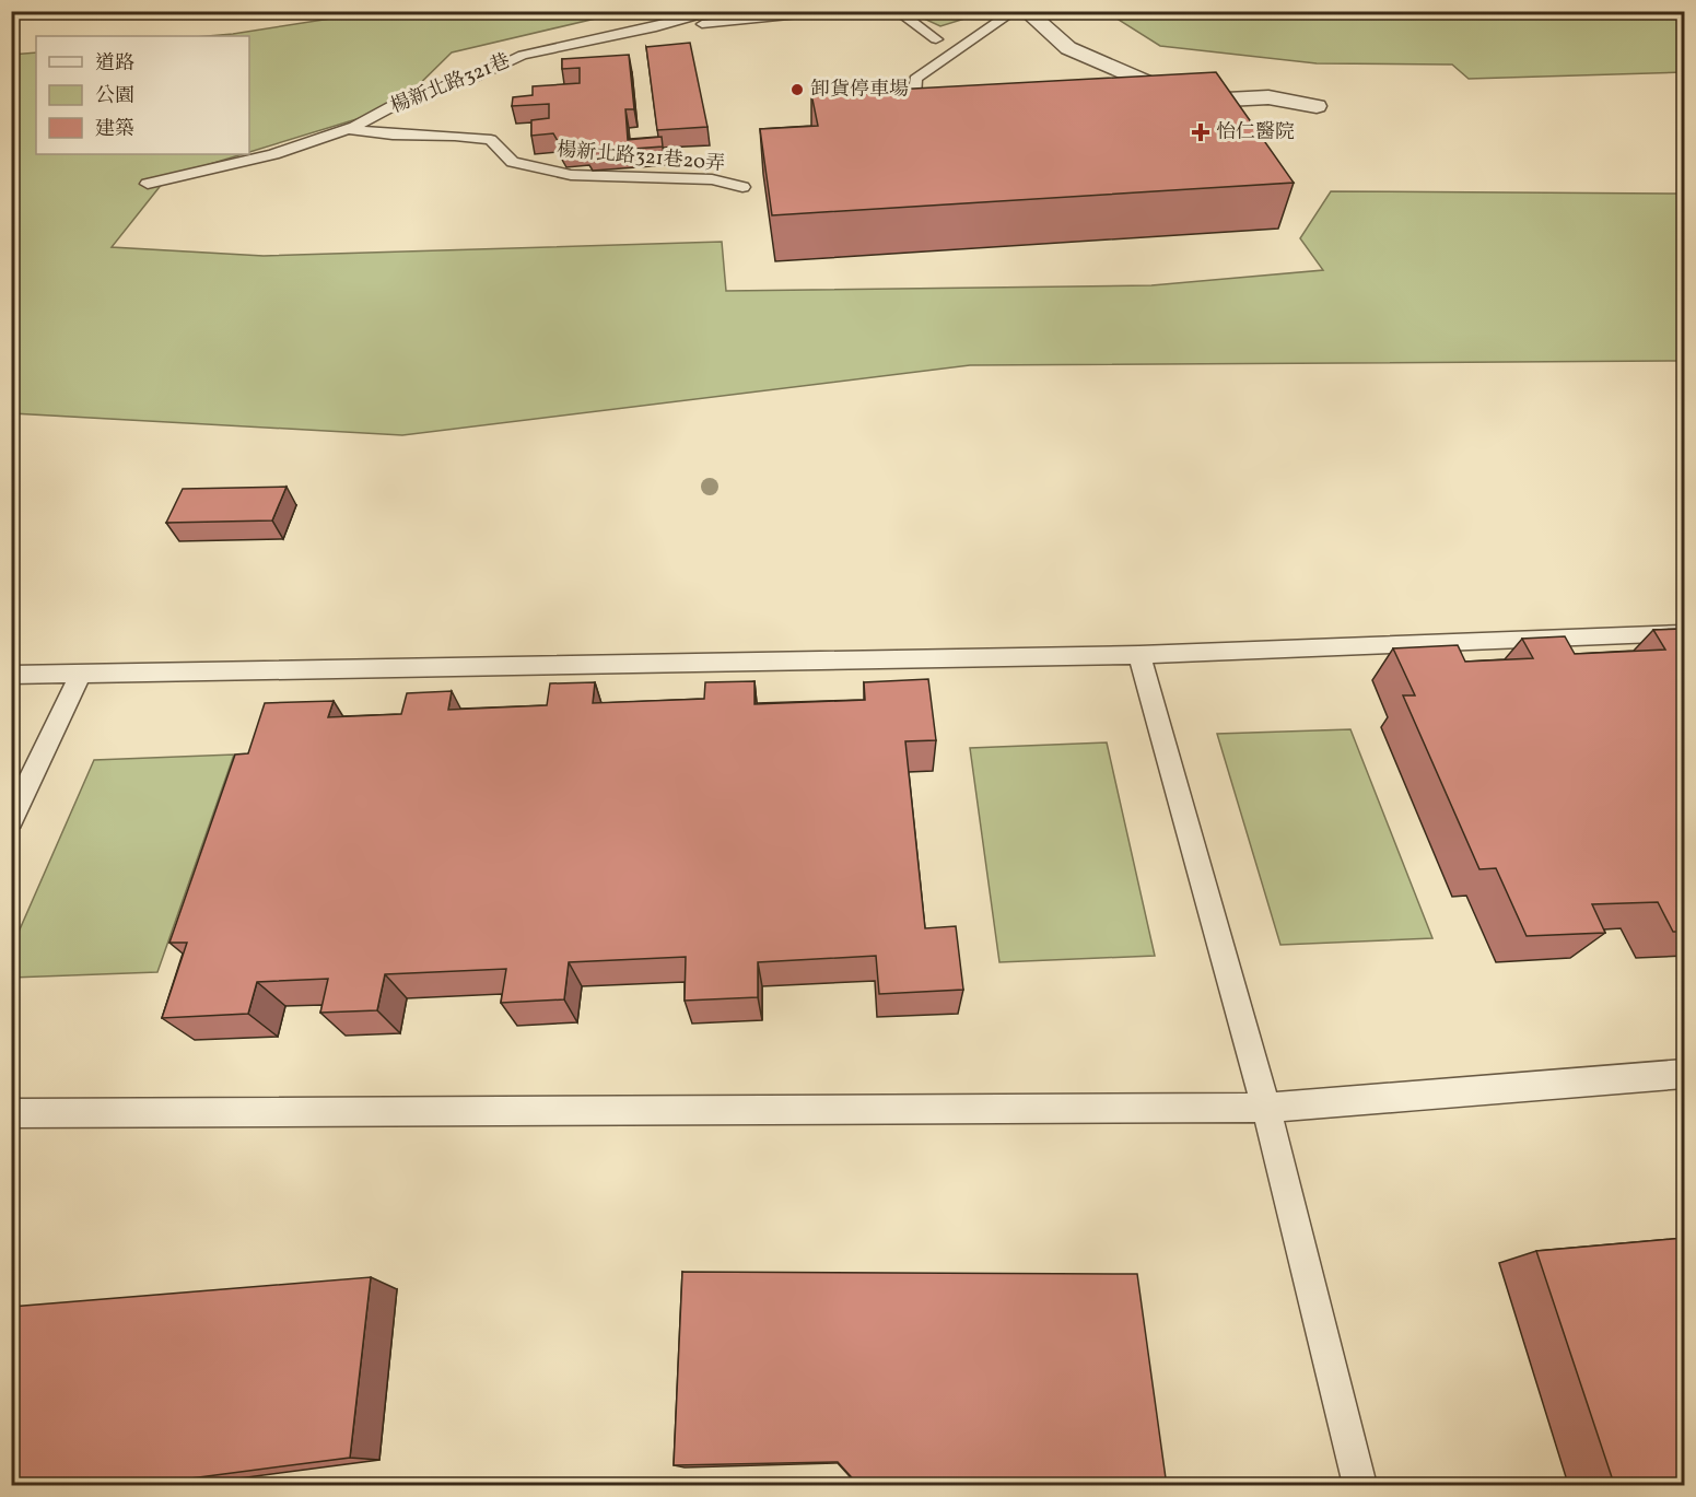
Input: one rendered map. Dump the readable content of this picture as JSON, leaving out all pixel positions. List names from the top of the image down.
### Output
{
  "streets": {
    "lane": ["楊新北路321巷", "楊新北路321巷20弄"]
  },
  "crossings": [
    ["楊新北路321巷", "楊新北路321巷20弄"]
  ],
  "places": {
    "other": ["卸貨停車場"],
    "health": ["怡仁醫院"]
  },
  "legend": ["道路", "公園", "建築"]
}
